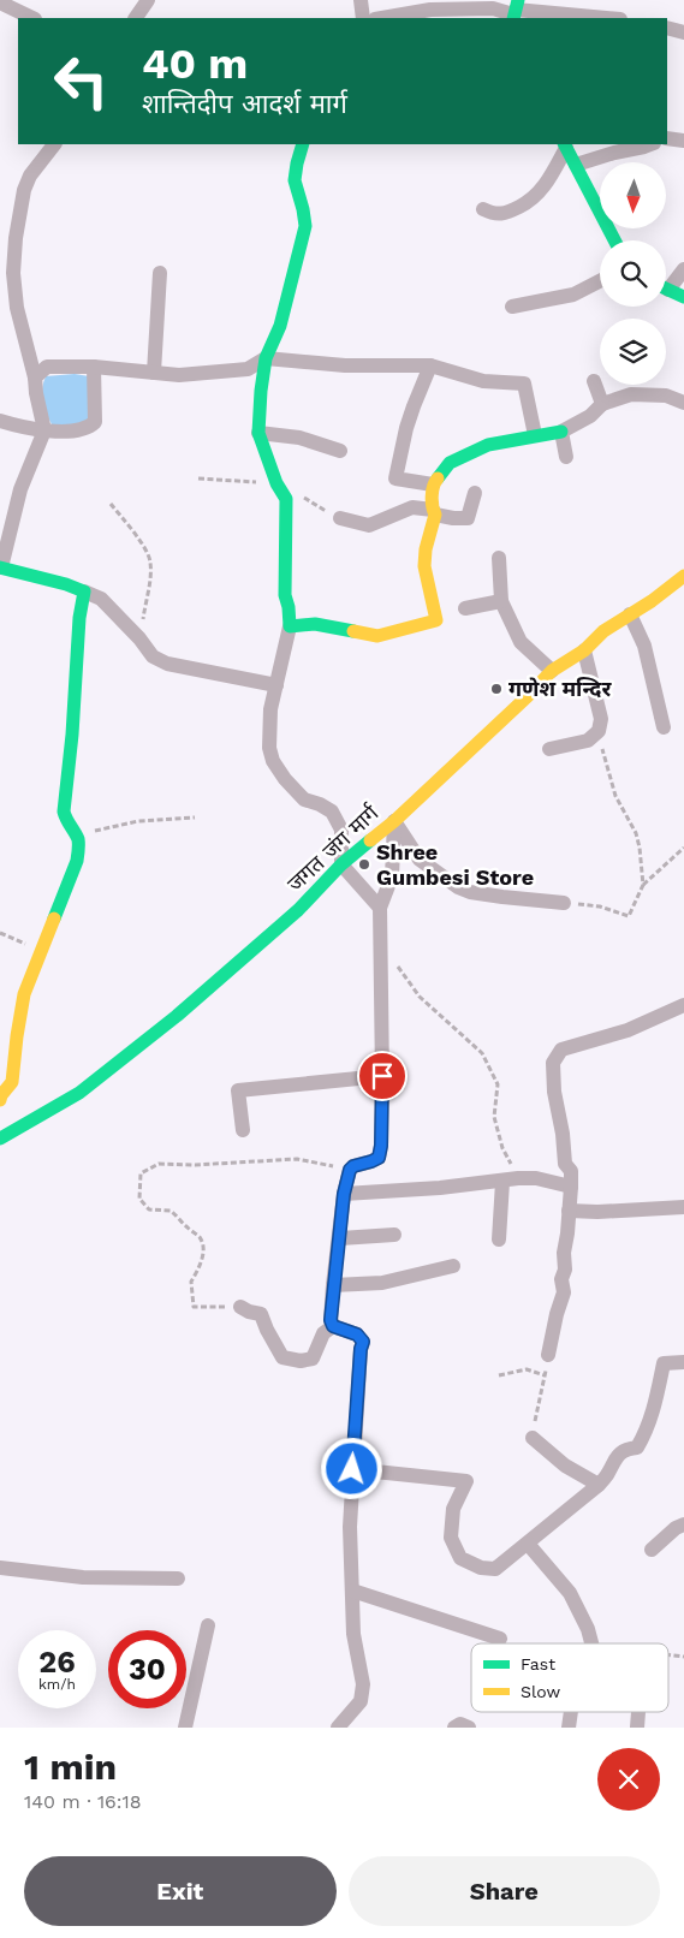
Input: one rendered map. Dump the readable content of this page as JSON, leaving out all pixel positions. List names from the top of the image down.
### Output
{
  "streets": {
    "street": ["जगत जंग मार्ग"]
  },
  "places": ["गणेश मन्दिर", "Shree Gumbesi Store"],
  "legend": ["Fast", "Slow"],
  "north": "bottom",
  "page": {
    "turn": ["40 m", "शान्तिदीप आदर्श मार्ग"],
    "speed": "26 km/h",
    "limit": "30",
    "heading": ["1 min", "140 m · 16:18"],
    "buttons": ["Exit", "Share"]
  }
}
